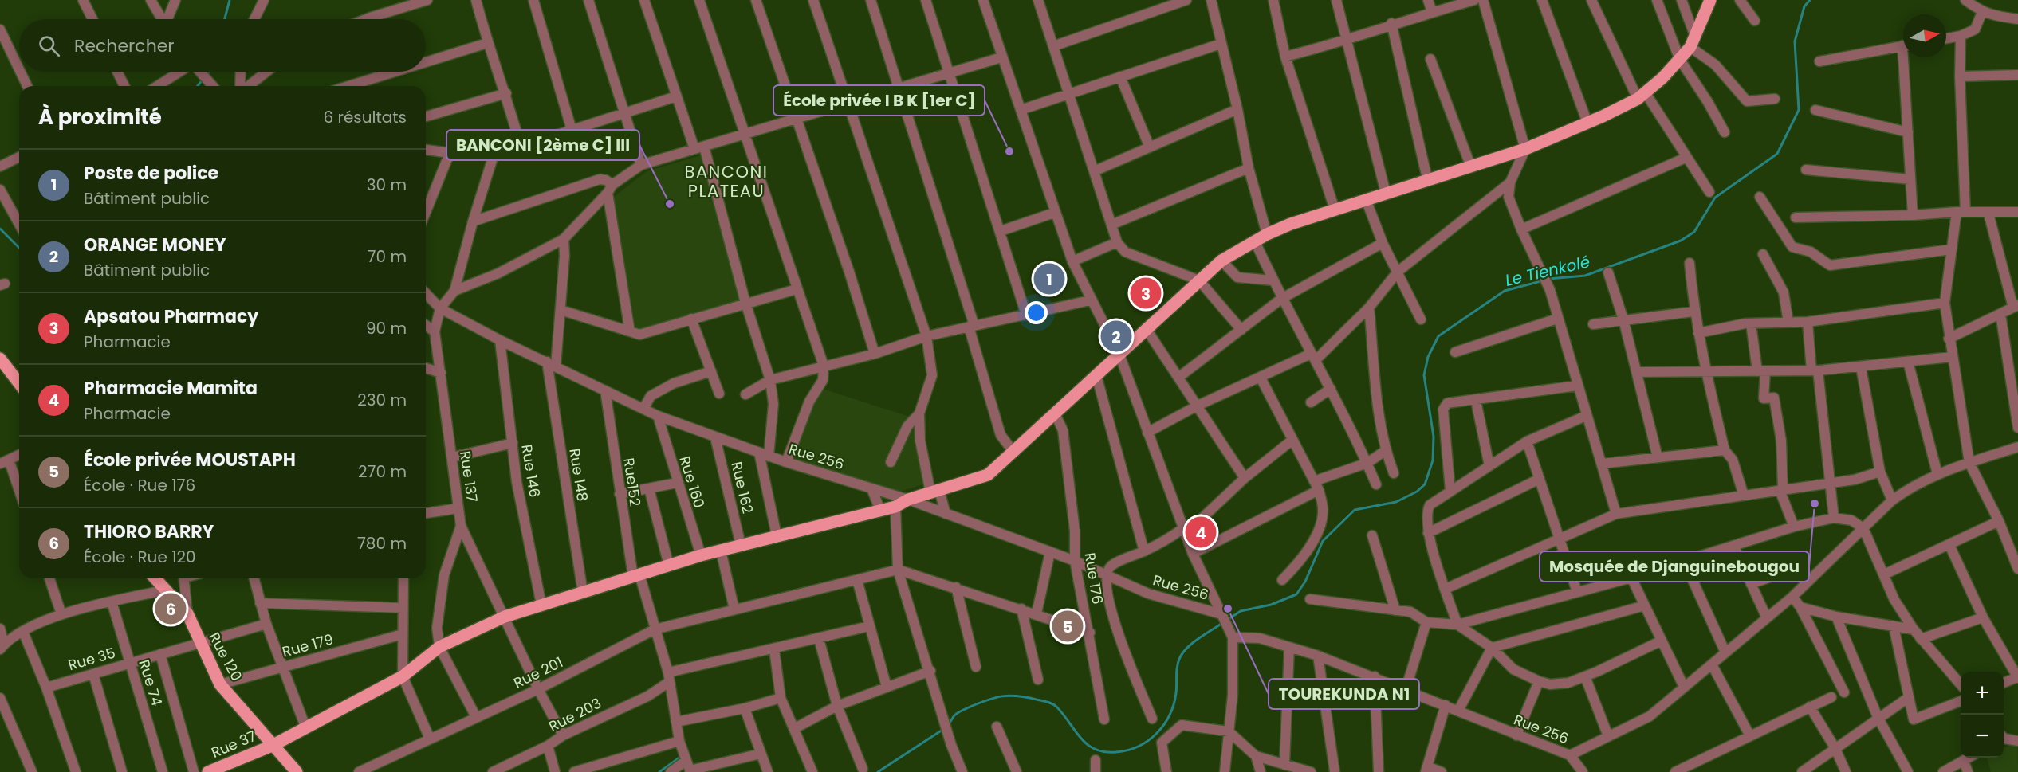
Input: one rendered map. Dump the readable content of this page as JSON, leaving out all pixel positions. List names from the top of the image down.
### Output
{
  "streets": {
    "main road": ["Rue 120", "Rue 37"],
    "street": [
      "Rue 256",
      "Rue 146",
      "Rue 148",
      "Rue 137",
      "Rue152",
      "Rue 160",
      "Rue 162",
      "Rue 176",
      "Rue 179",
      "Rue 35",
      "Rue 201",
      "Rue 74",
      "Rue 203"
    ]
  },
  "crossings": [
    ["Rue 256", "Rue 146"],
    ["Rue 256", "Rue 148"],
    ["Rue 256", "Rue 137"],
    ["Rue 256", "Rue152"],
    ["Rue 256", "Rue 160"],
    ["Rue 256", "Rue 162"],
    ["Rue 256", "Rue 176"],
    ["Rue 256", "Rue 37"],
    ["Rue 146", "Rue 37"],
    ["Rue 148", "Rue 37"],
    ["Rue 137", "Rue 37"],
    ["Rue152", "Rue 201"],
    ["Rue152", "Rue 203"],
    ["Rue152", "Rue 37"],
    ["Rue 160", "Rue 37"],
    ["Rue 162", "Rue 37"],
    ["Rue 176", "Rue 37"],
    ["Rue 179", "Rue 120"],
    ["Rue 120", "Rue 35"],
    ["Rue 120", "Rue 37"],
    ["Rue 35", "Rue 74"]
  ],
  "districts": ["BANCONI PLATEAU"],
  "water": ["Le Tienkolé"],
  "places": [
    "École privée I B K [1er C]",
    "BANCONI [2ème C] III",
    "Mosquée de Djanguinebougou",
    "TOUREKUNDA N1"
  ],
  "north": "right",
  "page": {
    "search": "Rechercher",
    "heading": ["À proximité", "6 résultats"],
    "list": [
      {
        "mark": "1",
        "name": "Poste de police",
        "note": "Bâtiment public",
        "value": "30 m"
      },
      {
        "mark": "2",
        "name": "ORANGE MONEY",
        "note": "Bâtiment public",
        "value": "70 m"
      },
      {
        "mark": "3",
        "name": "Apsatou Pharmacy",
        "note": "Pharmacie",
        "value": "90 m"
      },
      {
        "mark": "4",
        "name": "Pharmacie Mamita",
        "note": "Pharmacie",
        "value": "230 m"
      },
      {
        "mark": "5",
        "name": "École privée MOUSTAPH",
        "note": "École · Rue 176",
        "value": "270 m"
      },
      {
        "mark": "6",
        "name": "THIORO BARRY",
        "note": "École · Rue 120",
        "value": "780 m"
      }
    ],
    "pins": [
      "1",
      "3",
      "2",
      "4",
      "6",
      "5"
    ],
    "map_buttons": ["+", "−"]
  }
}
